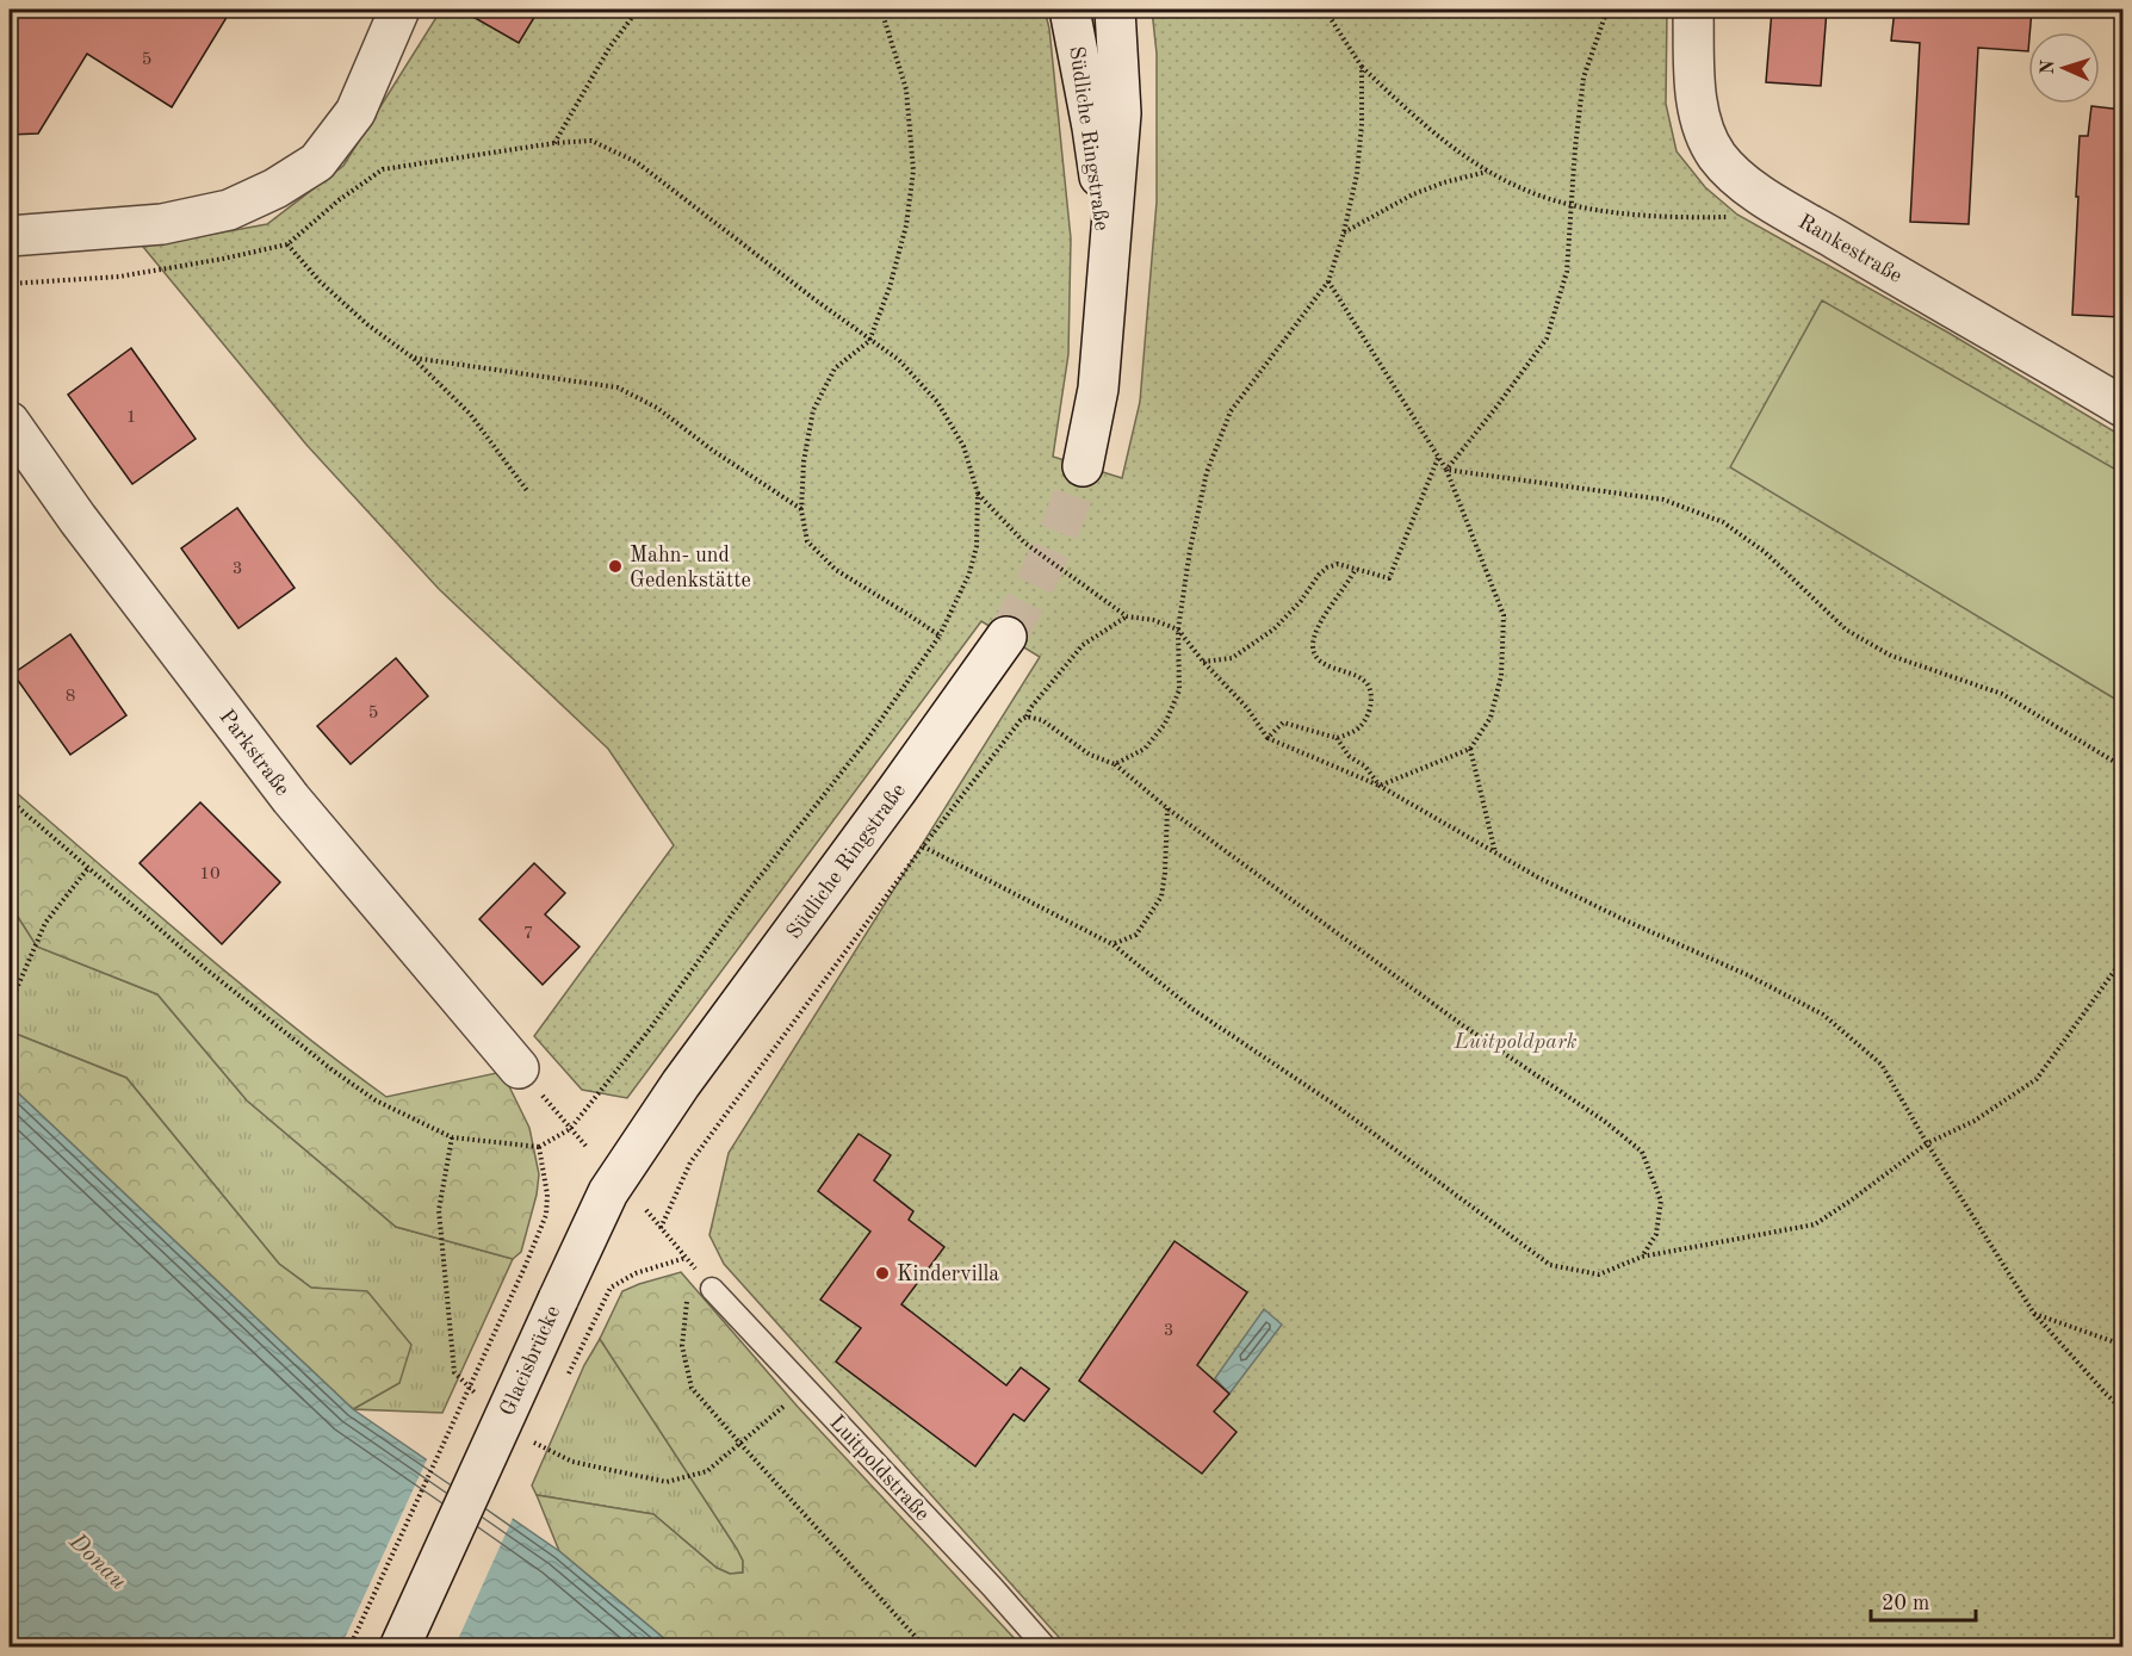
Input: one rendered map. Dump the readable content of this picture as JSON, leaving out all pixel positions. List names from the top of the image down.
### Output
{
  "streets": {
    "street": [
      "Südliche Ringstraße",
      "Rankestraße",
      "Parkstraße",
      "Glacisbrücke"
    ],
    "lane": ["Luitpoldstraße"]
  },
  "crossings": [
    ["Südliche Ringstraße", "Glacisbrücke"]
  ],
  "water": ["Donau"],
  "parks": ["Luitpoldpark"],
  "places": ["Mahn- und Gedenkstätte", "Kindervilla"],
  "house_numbers": [
    "5",
    "1",
    "3",
    "8",
    "5",
    "10",
    "7",
    "3"
  ],
  "scale_bar": "20 m",
  "north": "left"
}
